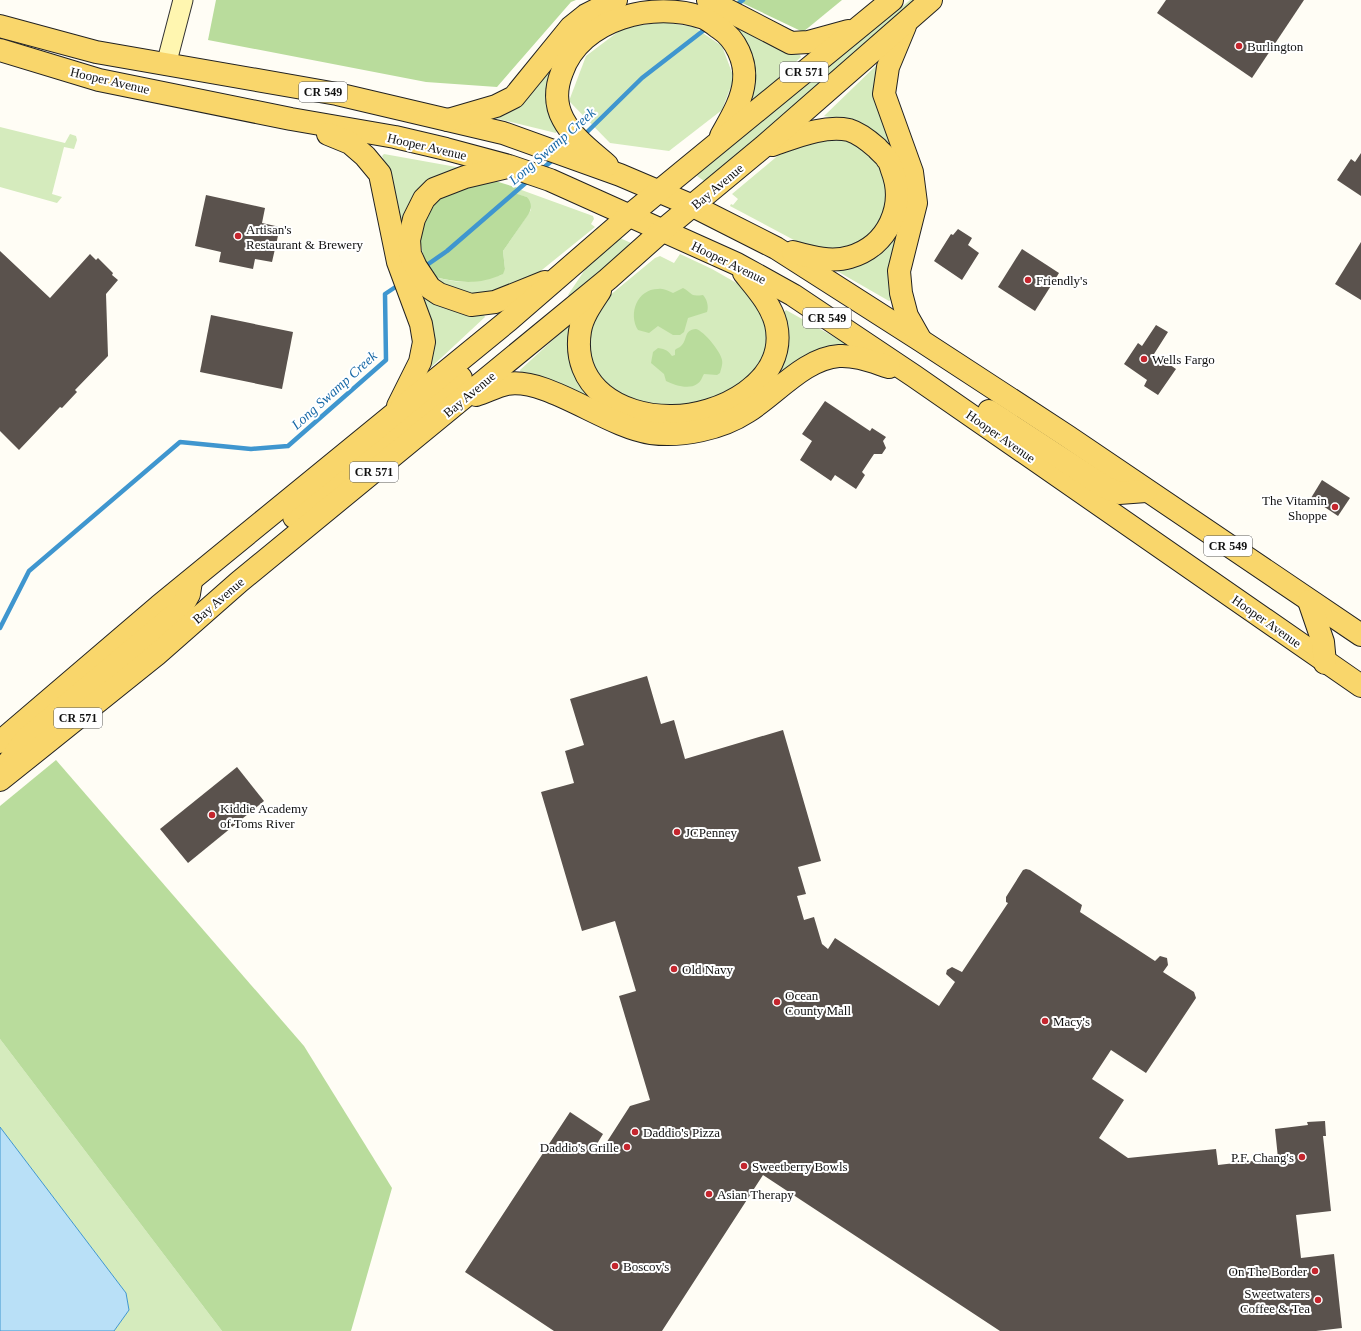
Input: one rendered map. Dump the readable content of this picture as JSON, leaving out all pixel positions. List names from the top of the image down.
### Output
{
  "streets": {
    "main road": [
      "CR 571",
      "Hooper Avenue",
      "CR 549",
      "Bay Avenue"
    ]
  },
  "crossings": [
    ["CR 571", "Hooper Avenue"],
    ["CR 571", "CR 549"],
    ["Hooper Avenue", "CR 549"],
    ["Hooper Avenue", "Bay Avenue"],
    ["CR 549", "Bay Avenue"]
  ],
  "water": ["Long Swamp Creek"],
  "places": [
    "Burlington",
    "Artisan's Restaurant & Brewery",
    "Friendly's",
    "Wells Fargo",
    "The Vitamin Shoppe",
    "Kiddie Academy of Toms River",
    "JCPenney",
    "Old Navy",
    "Ocean County Mall",
    "Macy's",
    "Daddio's Pizza",
    "Daddio's Grille",
    "P.F. Chang's",
    "Sweetberry Bowls",
    "Asian Therapy",
    "Boscov's",
    "On The Border",
    "Sweetwaters Coffee & Tea"
  ]
}
